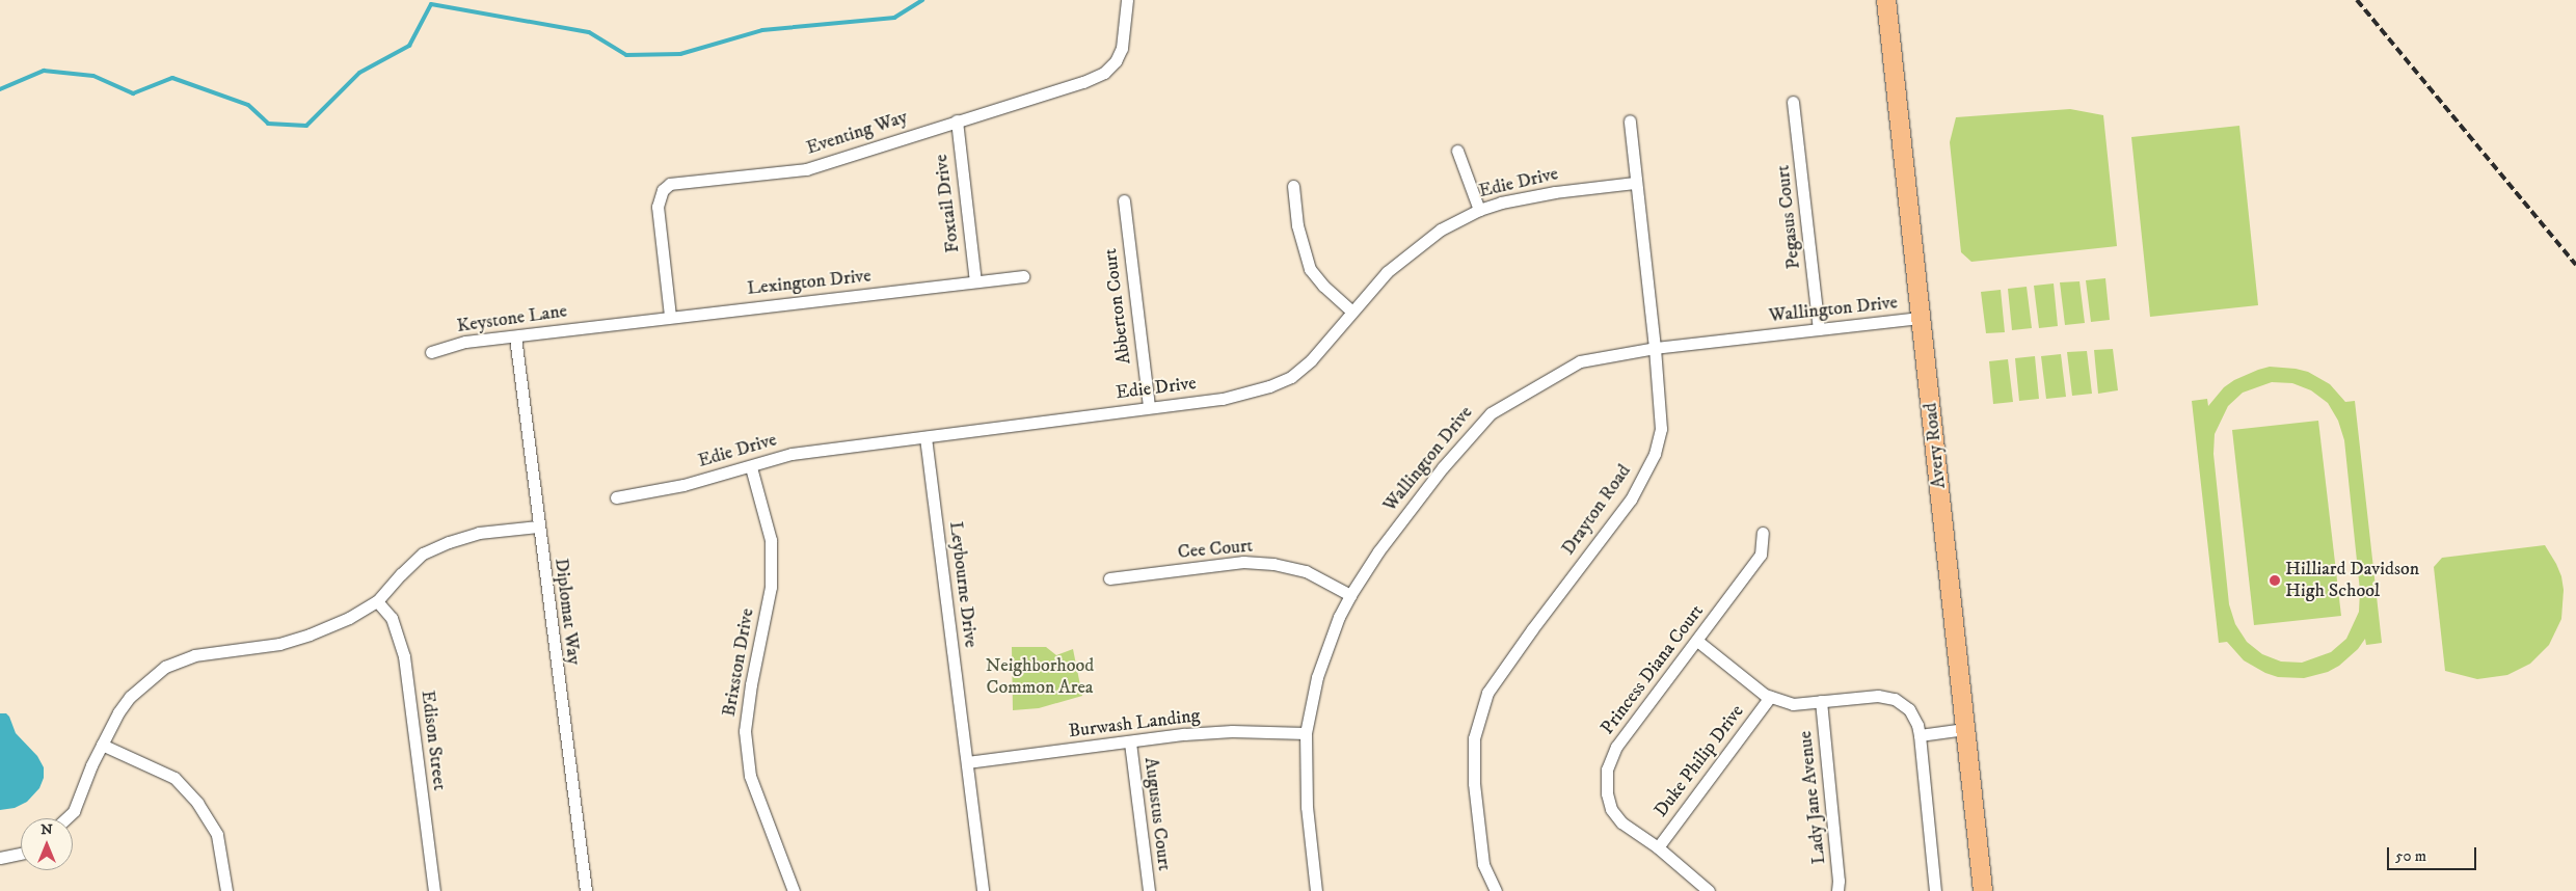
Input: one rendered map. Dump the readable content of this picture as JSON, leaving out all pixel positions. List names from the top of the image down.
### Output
{
  "streets": {
    "main road": ["Avery Road"],
    "street": [
      "Eventing Way",
      "Edie Drive",
      "Foxtail Drive",
      "Pegasus Court",
      "Lexington Drive",
      "Abberton Court",
      "Wallington Drive",
      "Keystone Lane",
      "Drayton Road",
      "Cee Court",
      "Leybourne Drive",
      "Diplomat Way",
      "Brixston Drive",
      "Princess Diana Court",
      "Burwash Landing",
      "Edison Street",
      "Duke Philip Drive",
      "Lady Jane Avenue",
      "Augustus Court"
    ]
  },
  "crossings": [
    ["Eventing Way", "Foxtail Drive"],
    ["Eventing Way", "Lexington Drive"],
    ["Edie Drive", "Abberton Court"],
    ["Edie Drive", "Drayton Road"],
    ["Edie Drive", "Leybourne Drive"],
    ["Edie Drive", "Brixston Drive"],
    ["Foxtail Drive", "Lexington Drive"],
    ["Pegasus Court", "Wallington Drive"],
    ["Lexington Drive", "Keystone Lane"],
    ["Wallington Drive", "Avery Road"],
    ["Wallington Drive", "Drayton Road"],
    ["Wallington Drive", "Cee Court"],
    ["Wallington Drive", "Burwash Landing"],
    ["Keystone Lane", "Diplomat Way"],
    ["Leybourne Drive", "Burwash Landing"],
    ["Princess Diana Court", "Duke Philip Drive"],
    ["Burwash Landing", "Augustus Court"]
  ],
  "parks": ["Neighborhood Common Area"],
  "places": ["Hilliard Davidson High School"],
  "scale_bar": "50 m",
  "north": "top"
}
